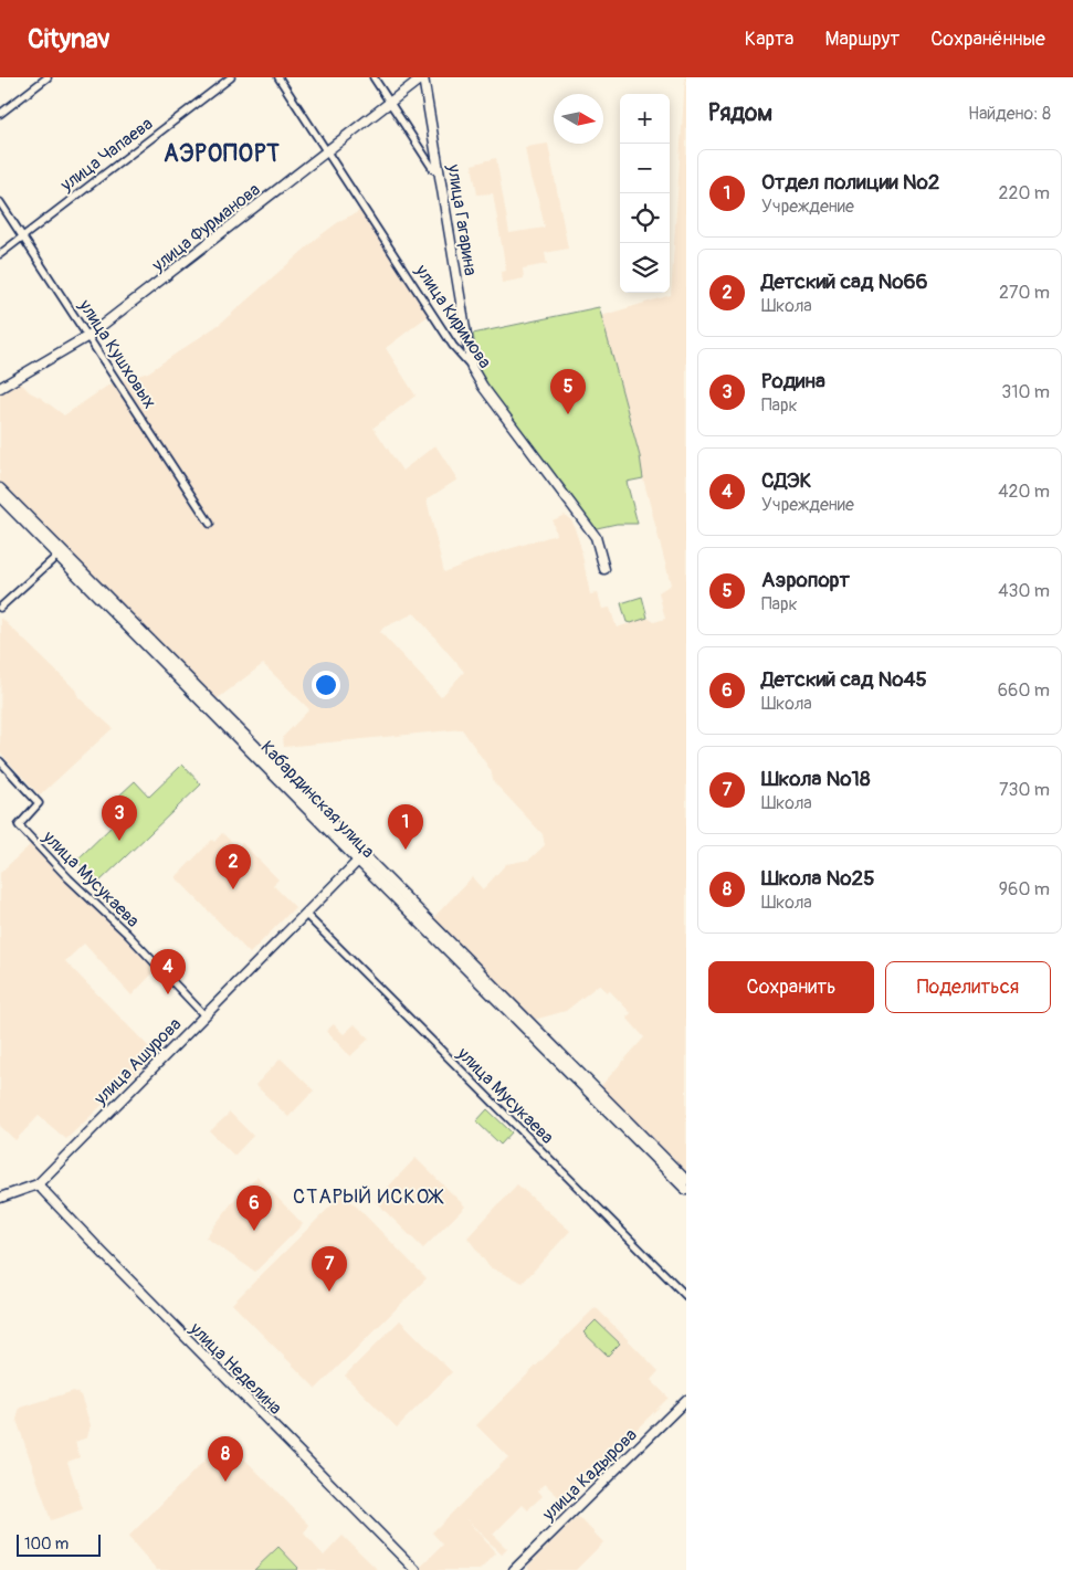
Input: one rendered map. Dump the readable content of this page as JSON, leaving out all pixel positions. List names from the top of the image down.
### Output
{
  "streets": {
    "main road": [
      "улица Гагарина",
      "улица Фурманова",
      "улица Киримова",
      "Кабардинская улица",
      "улица Ашурова",
      "улица Неделина",
      "улица Кадырова"
    ],
    "street": ["улица Чапаева", "улица Кушховых", "улица Мусукаева"]
  },
  "crossings": [
    ["улица Чапаева", "улица Кушховых"],
    ["улица Гагарина", "улица Фурманова"],
    ["улица Гагарина", "улица Киримова"],
    ["улица Фурманова", "улица Киримова"],
    ["улица Фурманова", "улица Кушховых"],
    ["Кабардинская улица", "улица Ашурова"],
    ["улица Мусукаева", "улица Ашурова"],
    ["улица Ашурова", "улица Неделина"]
  ],
  "districts": ["АЭРОПОРТ", "СТАРЫЙ ИСКОЖ"],
  "scale_bar": "100 m",
  "north": "right",
  "page": {
    "header": "Citynav",
    "nav": ["Карта", "Маршрут", "Сохранённые"],
    "heading": ["Рядом", "Найдено: 8"],
    "map_buttons": ["+", "−"],
    "list": [
      {
        "mark": "1",
        "name": "Отдел полиции №2",
        "note": "Учреждение",
        "value": "220 m"
      },
      {
        "mark": "2",
        "name": "Детский сад №66",
        "note": "Школа",
        "value": "270 m"
      },
      {
        "mark": "3",
        "name": "Родина",
        "note": "Парк",
        "value": "310 m"
      },
      {
        "mark": "4",
        "name": "СДЭК",
        "note": "Учреждение",
        "value": "420 m"
      },
      {
        "mark": "5",
        "name": "Аэропорт",
        "note": "Парк",
        "value": "430 m"
      },
      {
        "mark": "6",
        "name": "Детский сад №45",
        "note": "Школа",
        "value": "660 m"
      },
      {
        "mark": "7",
        "name": "Школа №18",
        "note": "Школа",
        "value": "730 m"
      },
      {
        "mark": "8",
        "name": "Школа №25",
        "note": "Школа",
        "value": "960 m"
      }
    ],
    "pins": [
      "5",
      "3",
      "1",
      "2",
      "4",
      "6",
      "7",
      "8"
    ],
    "buttons": ["Сохранить", "Поделиться"],
    "scale": "100 m"
  }
}
